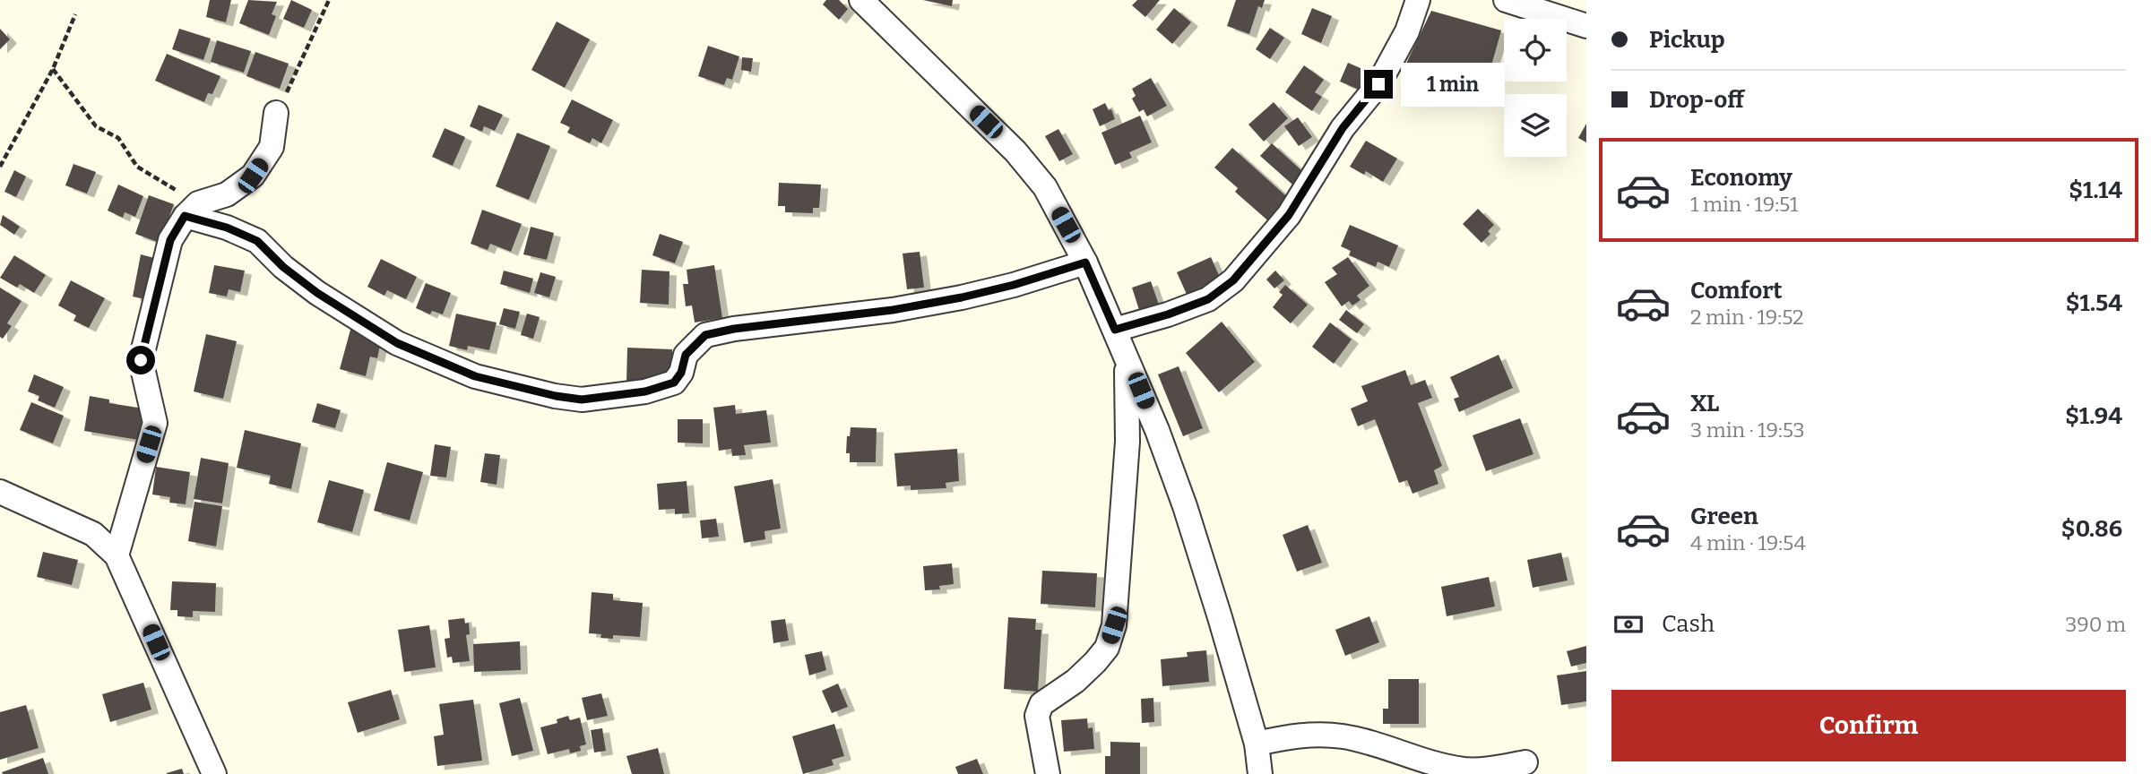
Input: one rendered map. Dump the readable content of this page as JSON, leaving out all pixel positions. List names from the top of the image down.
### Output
{
  "page": {
    "banner": ["Pickup", "Drop-off"],
    "bubble": "1 min",
    "list": [
      {
        "name": "Economy",
        "note": "1 min · 19:51",
        "value": "$1.14"
      },
      {
        "name": "Comfort",
        "note": "2 min · 19:52",
        "value": "$1.54"
      },
      {
        "name": "XL",
        "note": "3 min · 19:53",
        "value": "$1.94"
      },
      {
        "name": "Green",
        "note": "4 min · 19:54",
        "value": "$0.86"
      }
    ],
    "pay": ["Cash", "390 m"],
    "buttons": "Confirm"
  }
}
